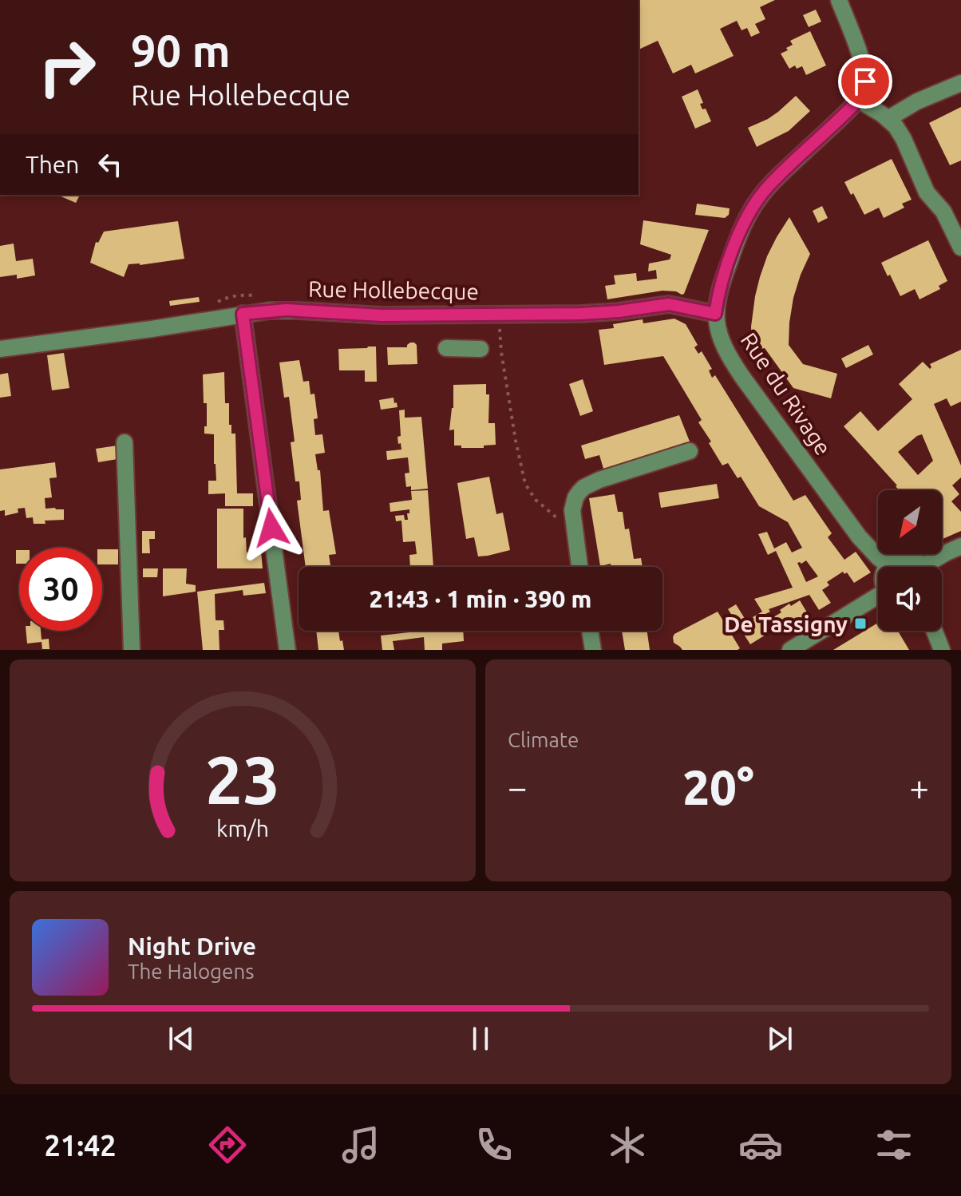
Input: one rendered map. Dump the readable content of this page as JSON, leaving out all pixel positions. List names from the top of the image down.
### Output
{
  "streets": {
    "street": ["Rue Hollebecque", "Rue du Rivage"]
  },
  "crossings": [
    ["Rue Hollebecque", "Rue du Rivage"]
  ],
  "places": {
    "transit": ["De Tassigny"]
  },
  "north": "bottom left",
  "page": {
    "turn": ["90 m", "Rue Hollebecque"],
    "then": "Then",
    "limit": "30",
    "trip": "21:43 · 1 min · 390 m",
    "tile": "Climate",
    "heat": ["−", "20°", "+"],
    "song": ["Night Drive", "The Halogens"],
    "tabs": "21:42",
    "gauge": ["23", "km/h"]
  }
}
